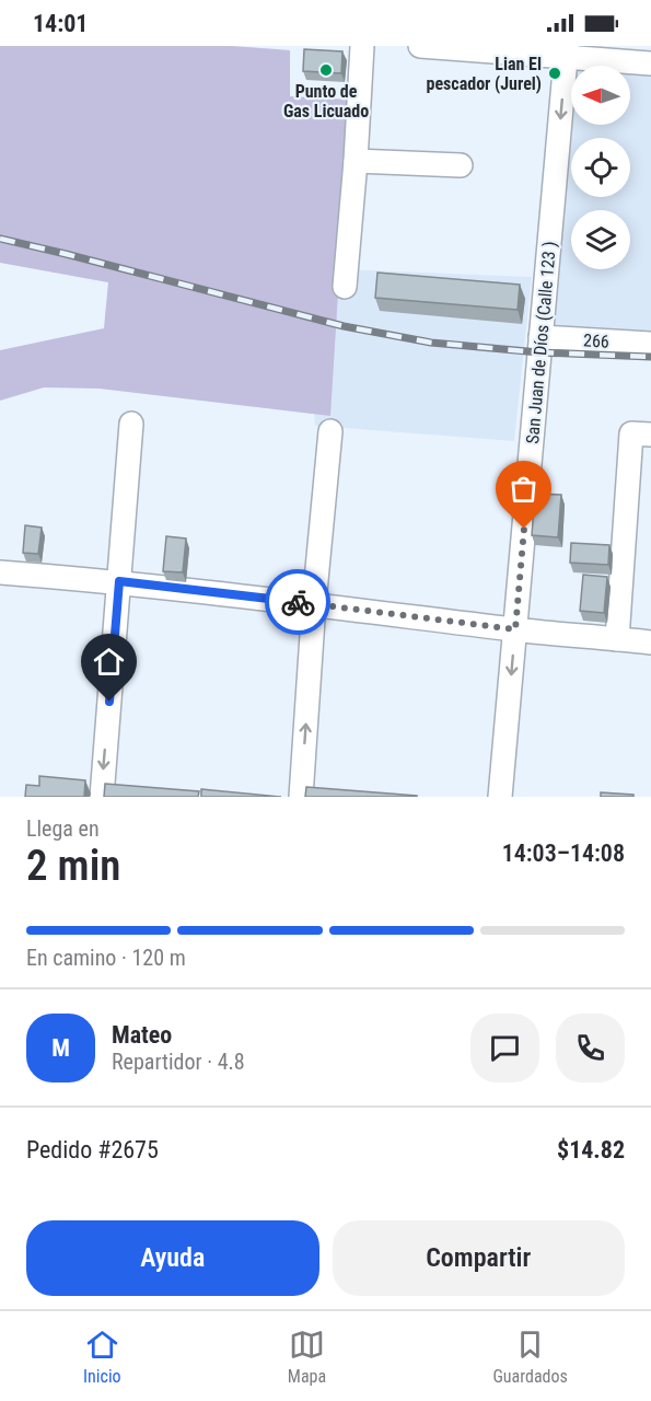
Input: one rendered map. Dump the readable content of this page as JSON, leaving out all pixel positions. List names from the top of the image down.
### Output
{
  "streets": {
    "street": ["266", "San Juan de Díos (Calle 123 )"]
  },
  "crossings": [
    ["266", "San Juan de Díos (Calle 123 )"]
  ],
  "places": ["Punto de Gas Licuado", "Lian El pescador (Jurel)"],
  "north": "left",
  "page": {
    "status": "14:01",
    "heading": ["2 min", "Llega en", "14:03–14:08"],
    "panel": [
      "Mateo",
      "Repartidor · 4.8",
      "Pedido #2675",
      "$14.82"
    ],
    "bar": "En camino · 120 m",
    "round": "M",
    "buttons": ["Ayuda", "Compartir"],
    "tabs": ["Inicio", "Mapa", "Guardados"]
  }
}
